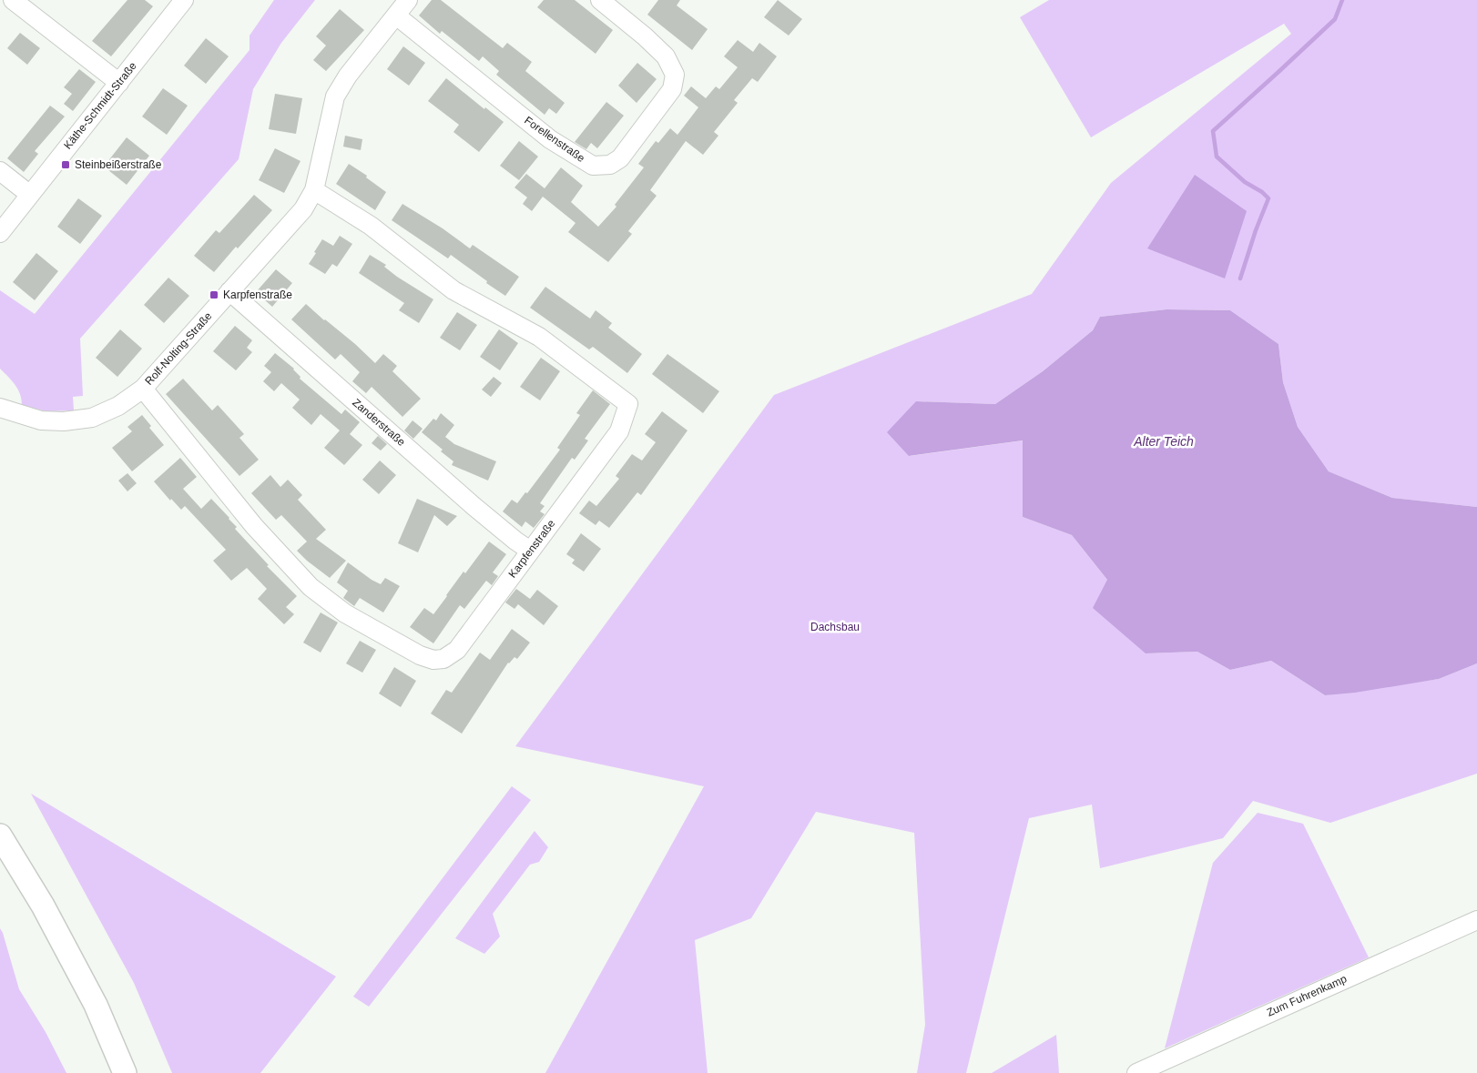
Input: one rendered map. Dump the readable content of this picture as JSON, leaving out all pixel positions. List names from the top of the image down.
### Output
{
  "streets": {
    "street": [
      "Käthe-Schmidt-Straße",
      "Forellenstraße",
      "Rolf-Nolting-Straße",
      "Zanderstraße",
      "Karpfenstraße",
      "Zum Fuhrenkamp"
    ]
  },
  "crossings": [
    ["Forellenstraße", "Rolf-Nolting-Straße"],
    ["Rolf-Nolting-Straße", "Zanderstraße"],
    ["Rolf-Nolting-Straße", "Karpfenstraße"],
    ["Zanderstraße", "Karpfenstraße"]
  ],
  "water": ["Alter Teich"],
  "parks": ["Dachsbau"],
  "places": {
    "transit": ["Steinbeißerstraße", "Karpfenstraße"]
  }
}
